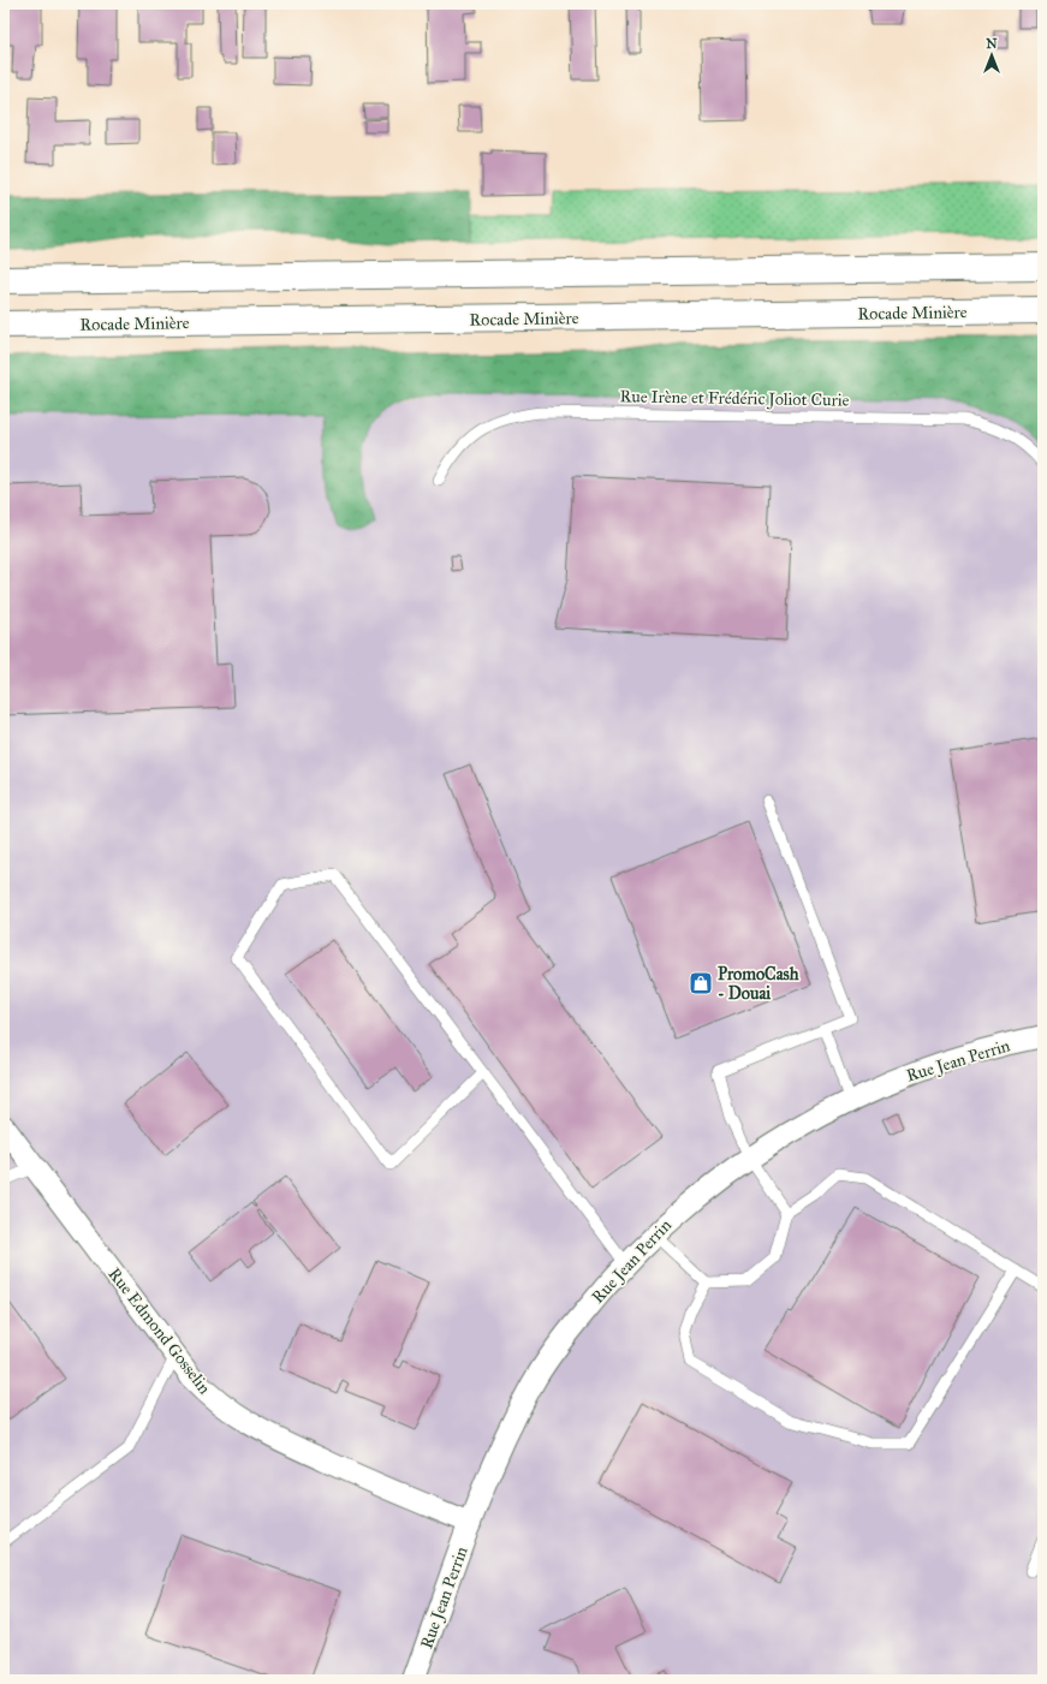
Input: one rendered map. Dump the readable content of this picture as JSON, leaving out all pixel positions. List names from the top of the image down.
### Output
{
  "streets": {
    "highway": ["Rocade Minière"],
    "street": ["Rue Jean Perrin", "Rue Edmond Gosselin"],
    "lane": ["Rue Irène et Frédéric Joliot Curie"]
  },
  "crossings": [
    ["Rue Jean Perrin", "Rue Edmond Gosselin"]
  ],
  "places": {
    "shop": ["PromoCash - Douai"]
  },
  "north": "top"
}
